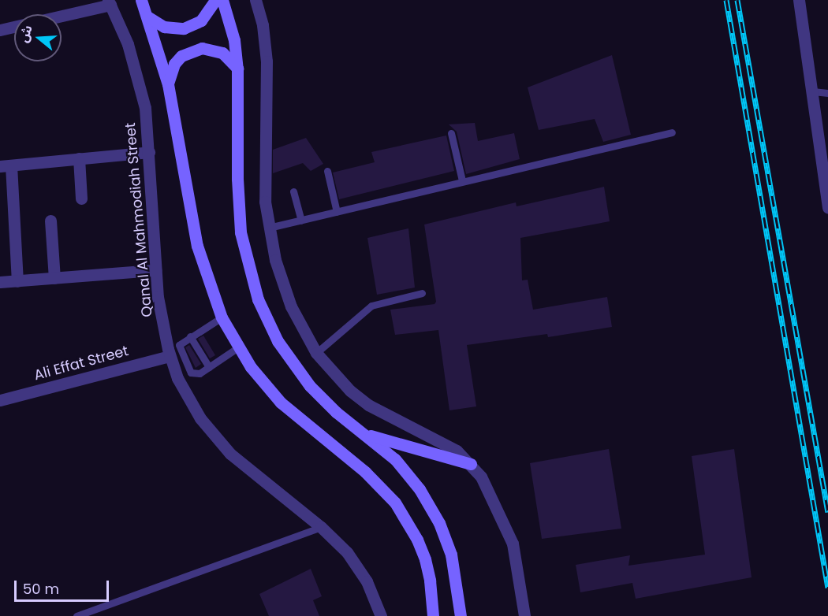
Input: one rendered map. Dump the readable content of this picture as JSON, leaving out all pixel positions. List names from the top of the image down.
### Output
{
  "streets": {
    "street": ["Qanal Al Mahmodiah Street", "Ali Effat Street"]
  },
  "crossings": [
    ["Qanal Al Mahmodiah Street", "Ali Effat Street"]
  ],
  "scale_bar": "50 m",
  "north": "left"
}
